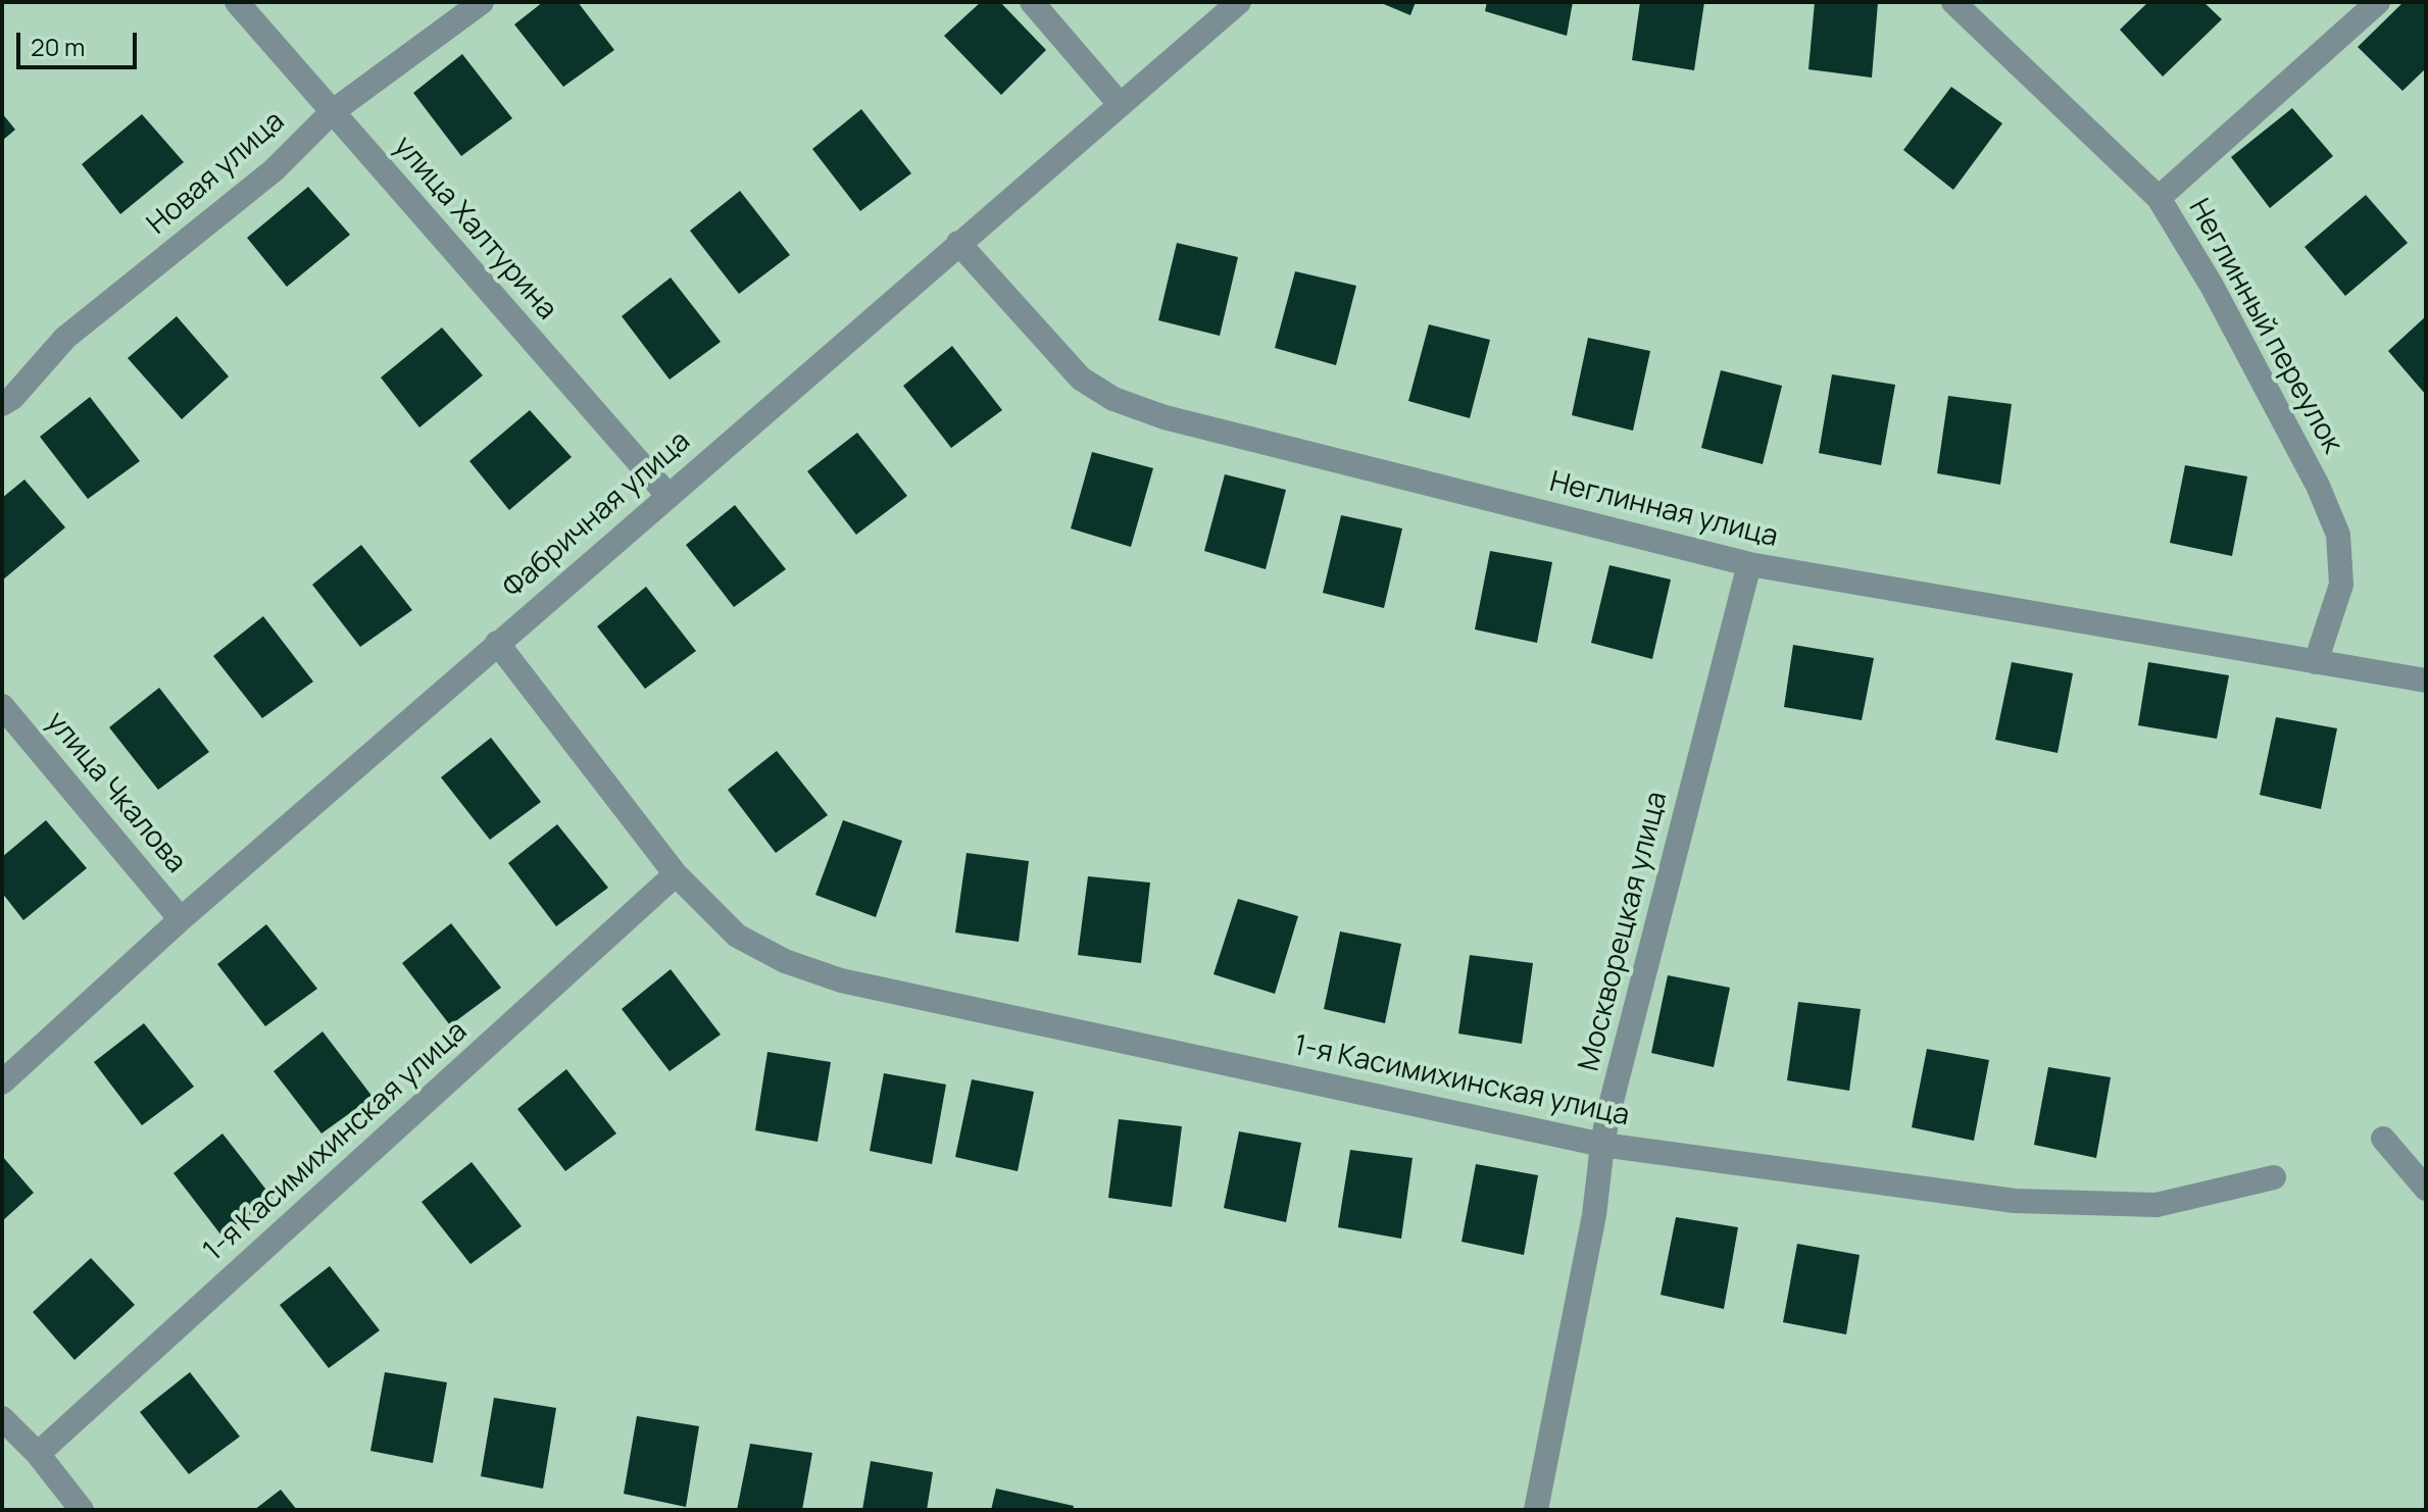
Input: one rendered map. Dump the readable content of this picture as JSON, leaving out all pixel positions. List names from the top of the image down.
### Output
{
  "streets": {
    "street": [
      "Новая улица",
      "улица Халтурина",
      "Неглинный переулок",
      "Неглинная улица",
      "Фабричная улица",
      "улица Чкалова",
      "Москворецкая улица",
      "1-я Касимихинская улица"
    ]
  },
  "crossings": [
    ["Новая улица", "улица Халтурина"],
    ["улица Халтурина", "Фабричная улица"],
    ["Неглинный переулок", "Неглинная улица"],
    ["Неглинная улица", "Фабричная улица"],
    ["Неглинная улица", "Москворецкая улица"],
    ["Фабричная улица", "улица Чкалова"],
    ["Фабричная улица", "1-я Касимихинская улица"],
    ["Москворецкая улица", "1-я Касимихинская улица"]
  ],
  "scale_bar": "20 m"
}
